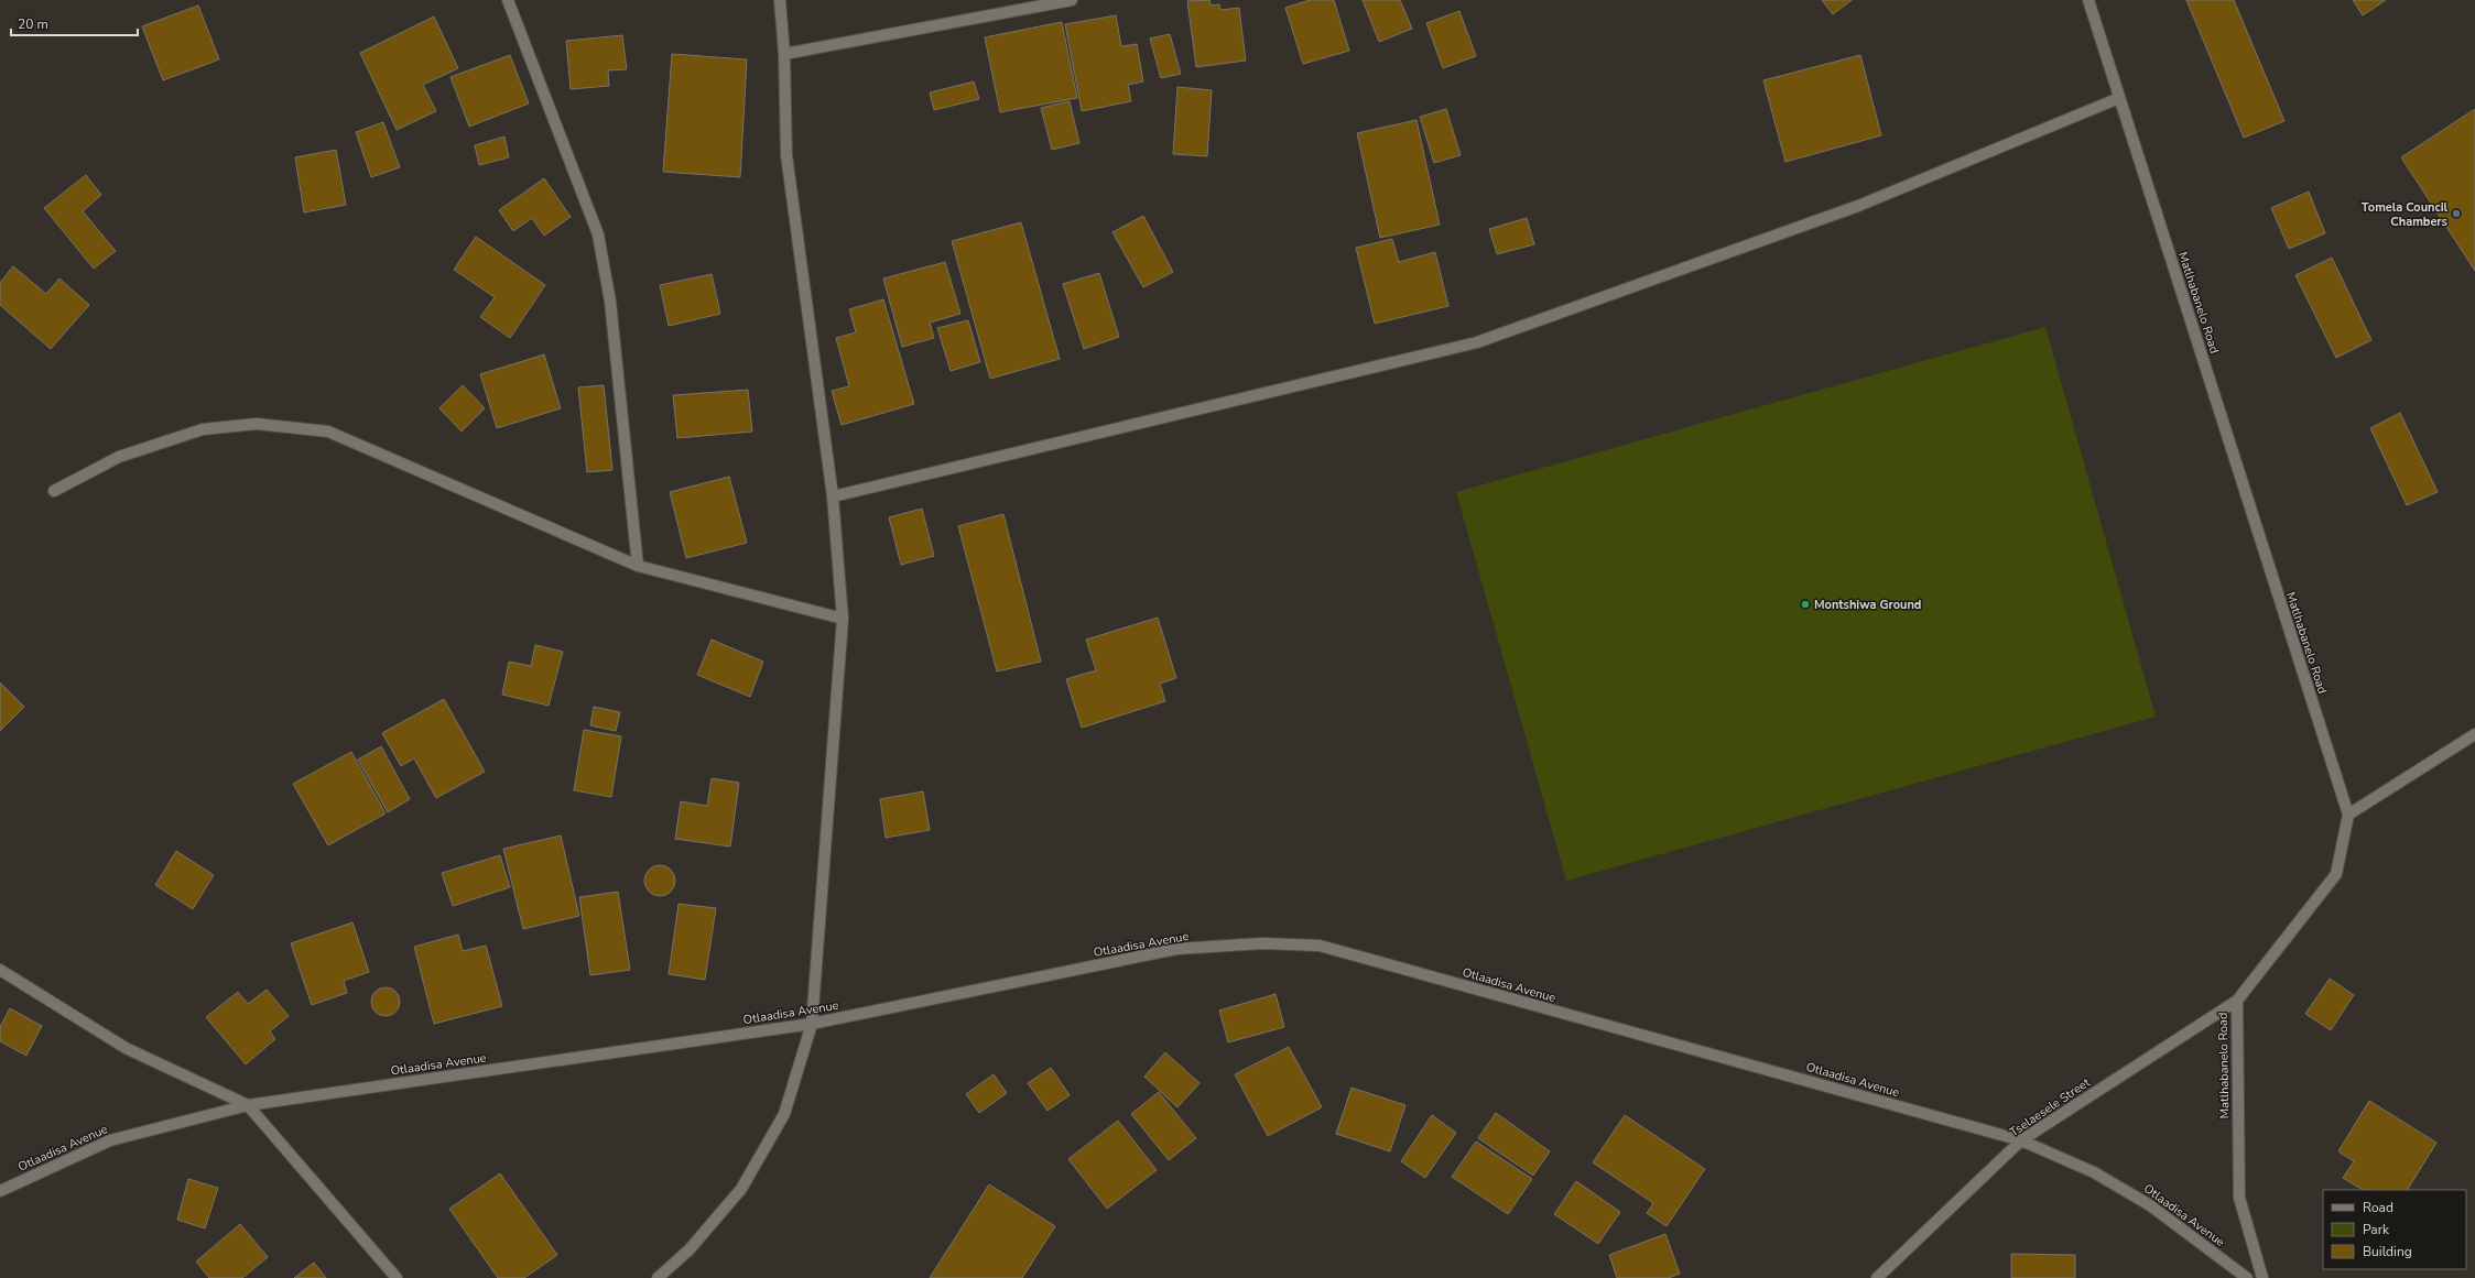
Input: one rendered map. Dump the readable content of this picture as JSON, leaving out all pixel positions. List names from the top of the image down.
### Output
{
  "streets": {
    "street": ["Matlhabanelo Road", "Otlaadisa Avenue", "Tselaesele Street"]
  },
  "crossings": [
    ["Matlhabanelo Road", "Tselaesele Street"],
    ["Otlaadisa Avenue", "Tselaesele Street"]
  ],
  "places": ["Tomela Council Chambers", "Montshiwa Ground"],
  "legend": ["Road", "Park", "Building"],
  "scale_bar": "20 m"
}
